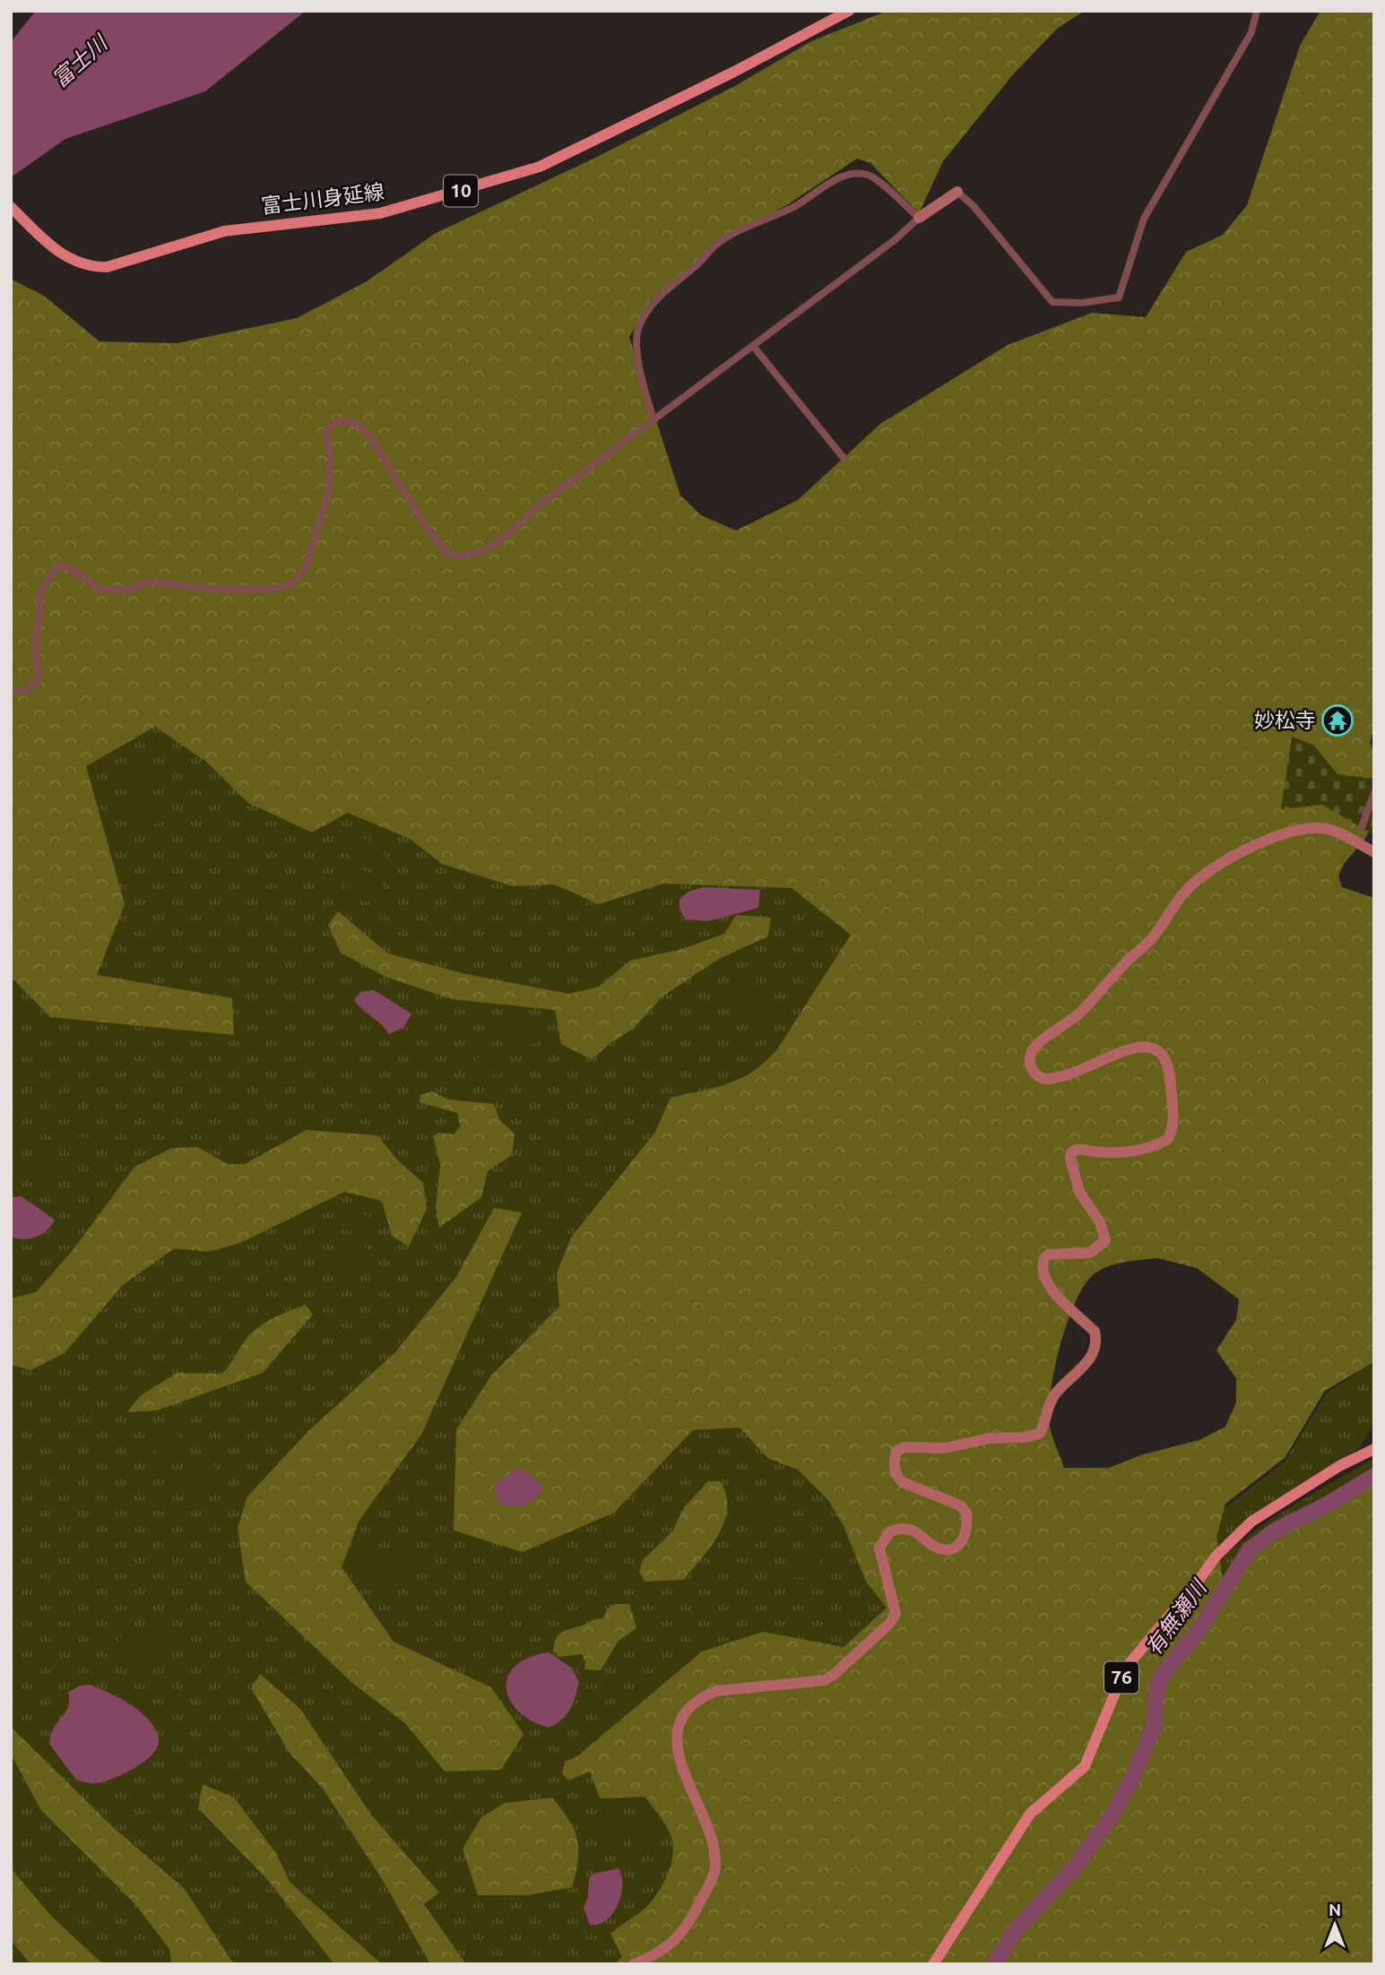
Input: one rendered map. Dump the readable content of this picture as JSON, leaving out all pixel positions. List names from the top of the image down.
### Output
{
  "streets": {
    "main road": ["10", "富士川身延線", "76"]
  },
  "water": ["富士川", "有無瀬川"],
  "places": {
    "temple": ["妙松寺"]
  },
  "north": "top"
}
